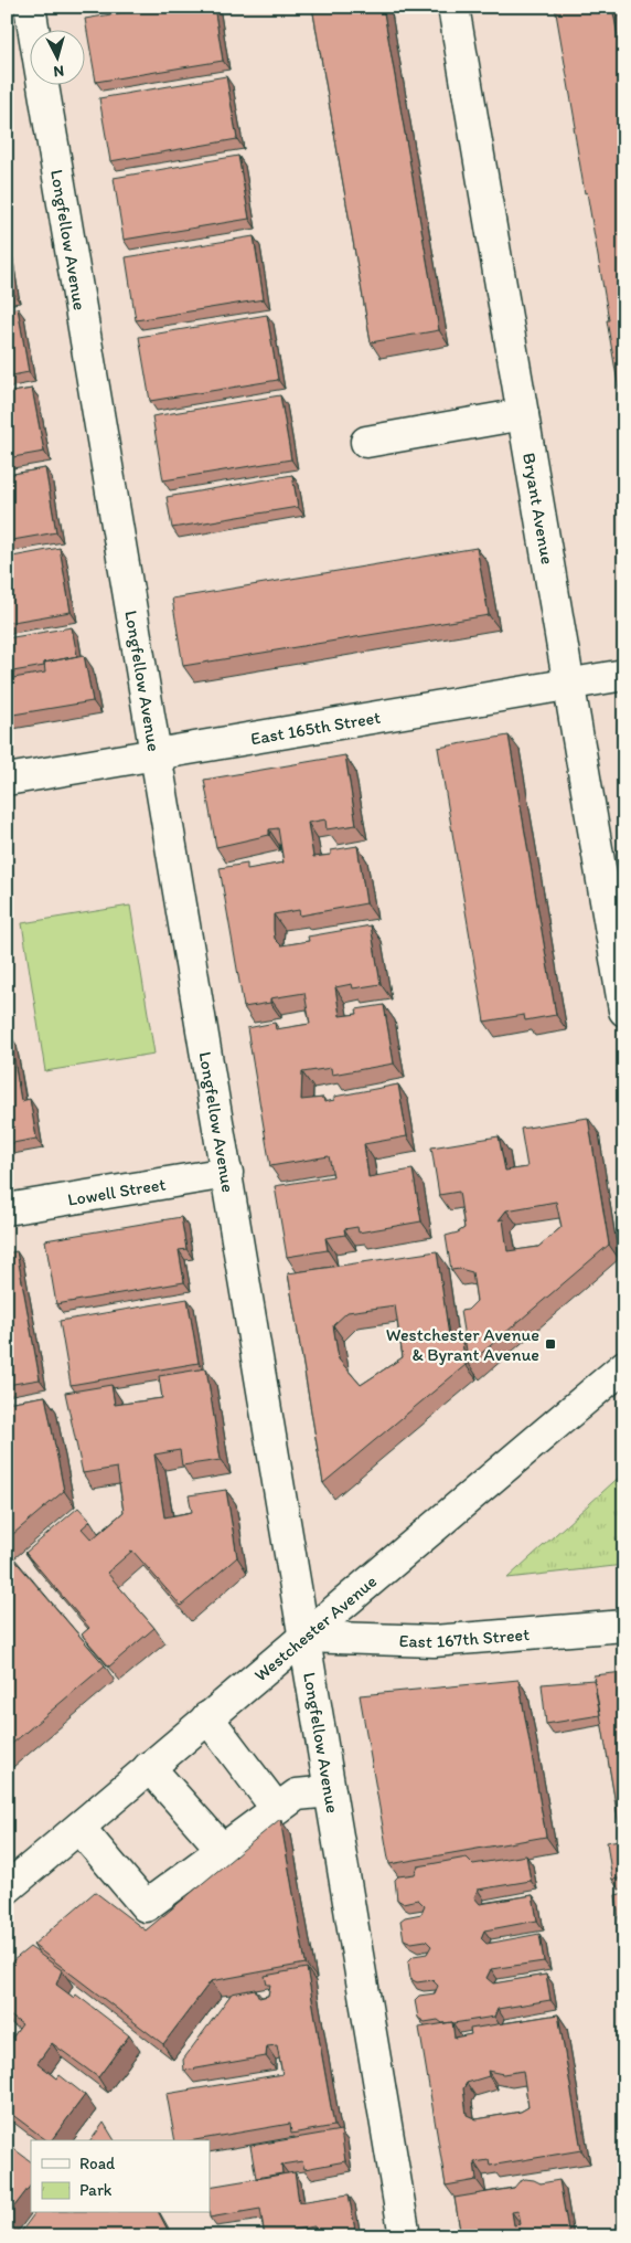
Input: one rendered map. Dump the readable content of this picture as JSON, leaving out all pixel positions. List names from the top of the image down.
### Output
{
  "streets": {
    "street": [
      "Longfellow Avenue",
      "Bryant Avenue",
      "East 165th Street",
      "Lowell Street",
      "Westchester Avenue",
      "East 167th Street"
    ]
  },
  "crossings": [
    ["Longfellow Avenue", "East 165th Street"],
    ["Longfellow Avenue", "Lowell Street"],
    ["Longfellow Avenue", "Westchester Avenue"],
    ["Longfellow Avenue", "East 167th Street"],
    ["Bryant Avenue", "East 165th Street"],
    ["Westchester Avenue", "East 167th Street"]
  ],
  "places": {
    "transit": ["Westchester Avenue & Byrant Avenue"]
  },
  "legend": ["Road", "Park"],
  "north": "bottom"
}
